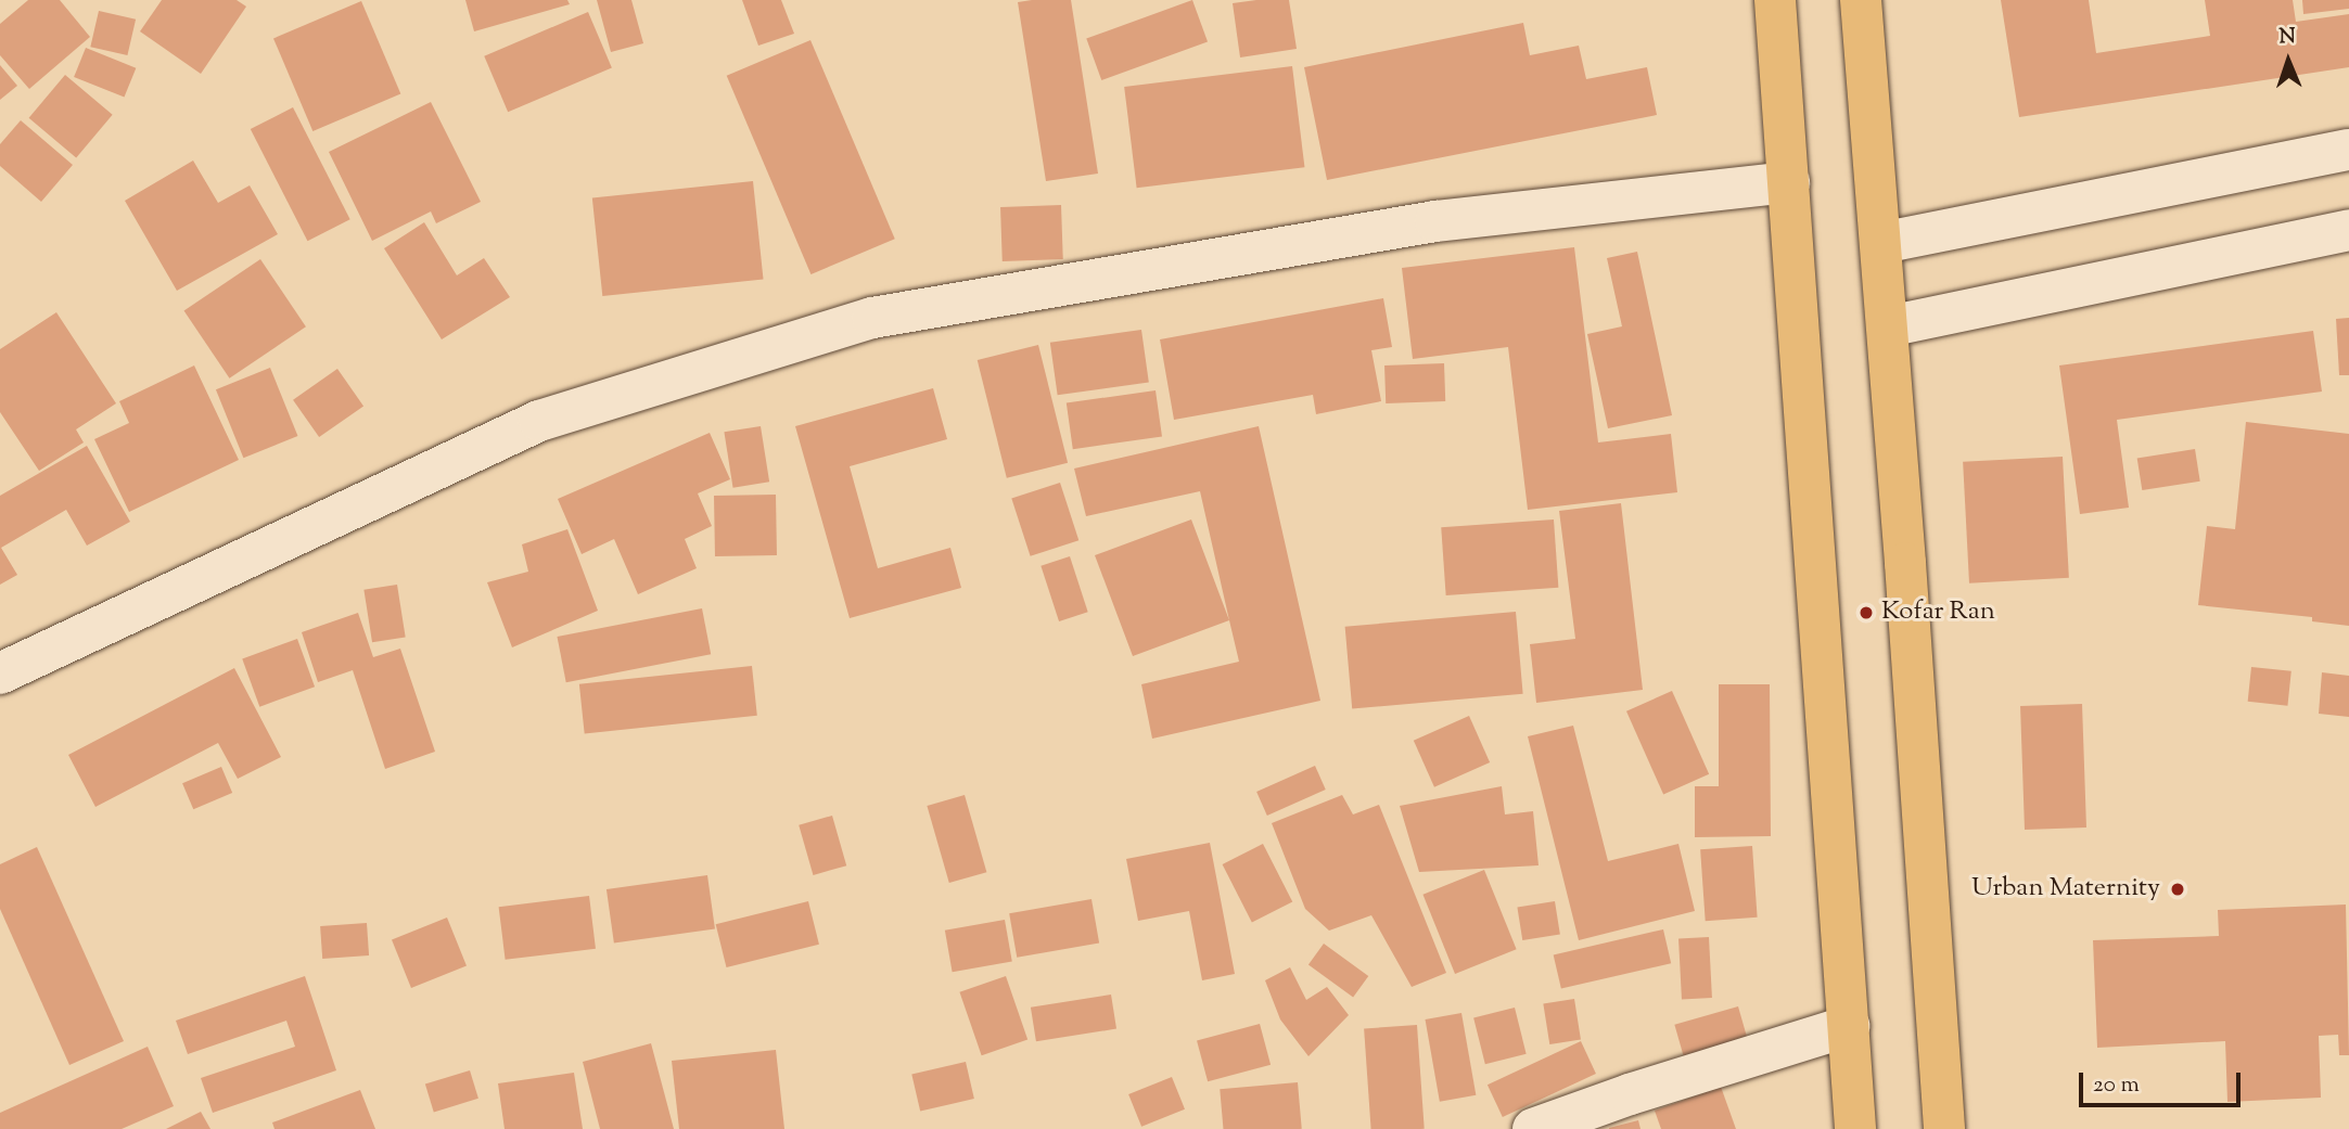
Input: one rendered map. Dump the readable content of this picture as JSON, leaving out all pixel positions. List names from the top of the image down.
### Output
{
  "places": ["Kofar Ran", "Urban Maternity"],
  "scale_bar": "20 m",
  "north": "top"
}
